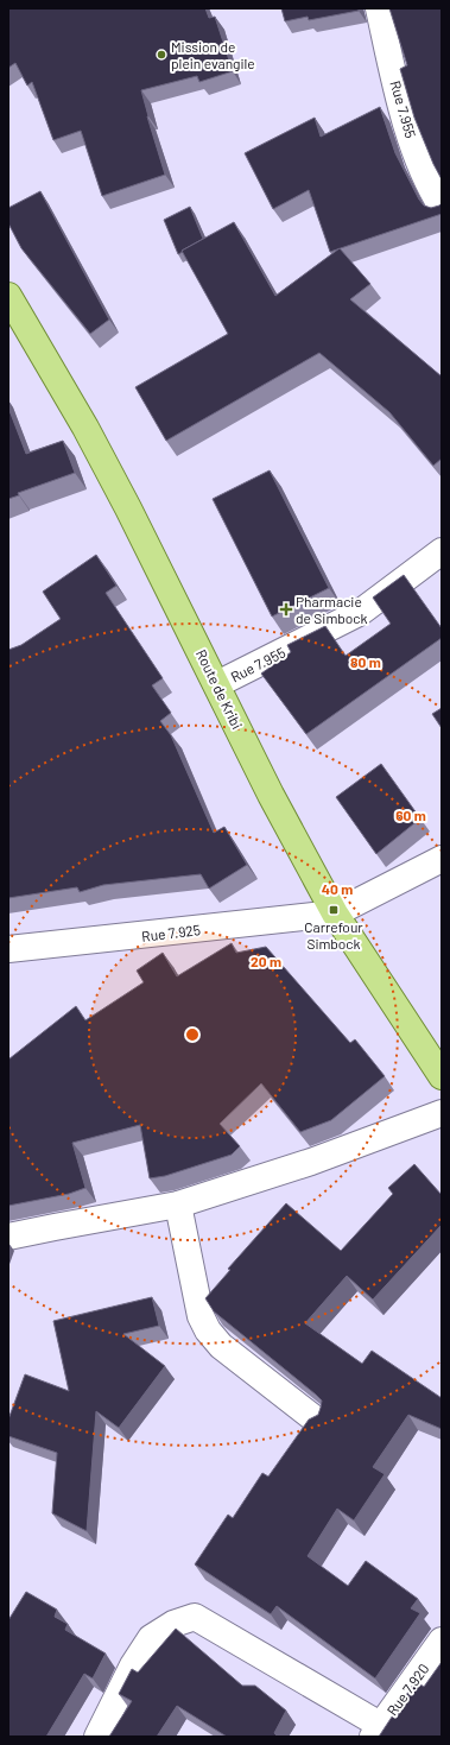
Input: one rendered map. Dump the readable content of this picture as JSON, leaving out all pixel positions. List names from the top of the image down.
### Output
{
  "streets": {
    "main road": ["Route de Kribi"],
    "street": ["Rue 7.955", "Rue 7.925", "Rue 7.920"]
  },
  "crossings": [
    ["Rue 7.955", "Route de Kribi"],
    ["Route de Kribi", "Rue 7.925"]
  ],
  "places": {
    "other": ["Mission de plein evangile"],
    "health": ["Pharmacie de Simbock"],
    "transit": ["Carrefour Simbock"]
  },
  "rings": [
    "80 m",
    "60 m",
    "40 m",
    "20 m"
  ]
}
